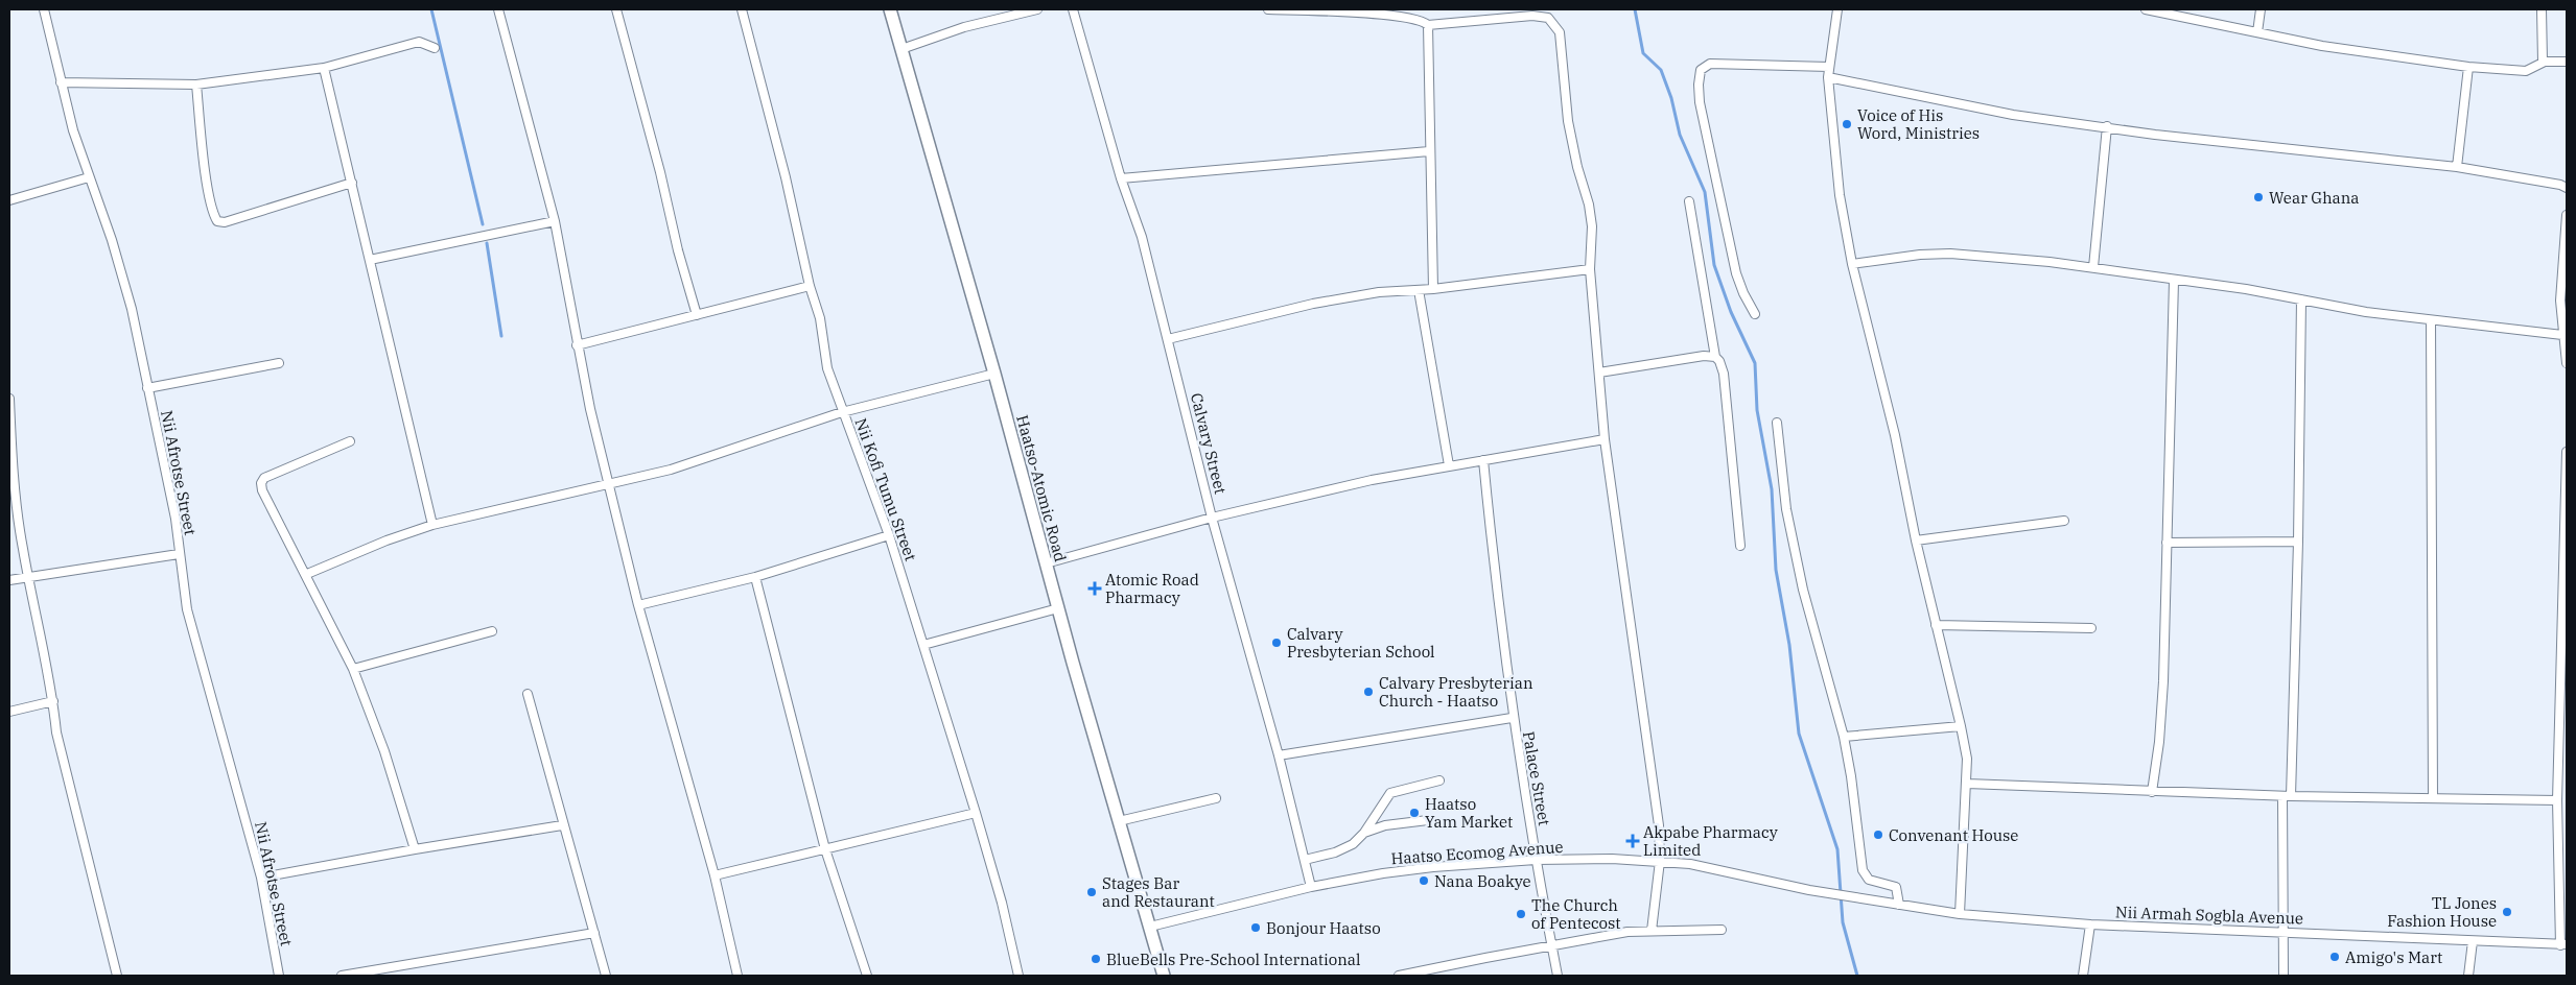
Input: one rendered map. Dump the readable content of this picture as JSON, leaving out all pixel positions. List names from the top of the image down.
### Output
{
  "streets": {
    "main road": ["Haatso-Atomic Road"],
    "street": [
      "Calvary Street",
      "Nii Afrotse Street",
      "Nii Kofi Tumu Street",
      "Palace Street",
      "Haatso Ecomog Avenue",
      "Nii Armah Sogbla Avenue"
    ]
  },
  "crossings": [
    ["Calvary Street", "Haatso Ecomog Avenue"],
    ["Haatso-Atomic Road", "Haatso Ecomog Avenue"],
    ["Palace Street", "Haatso Ecomog Avenue"],
    ["Haatso Ecomog Avenue", "Nii Armah Sogbla Avenue"]
  ],
  "places": {
    "other": [
      "Voice of His Word, Ministries",
      "Wear Ghana",
      "Calvary Presbyterian School",
      "Calvary Presbyterian Church - Haatso",
      "Haatso Yam Market",
      "Convenant House",
      "Nana Boakye",
      "Stages Bar and Restaurant",
      "TL Jones Fashion House",
      "The Church of Pentecost",
      "Bonjour Haatso",
      "Amigo's Mart",
      "BlueBells Pre-School International"
    ],
    "health": ["Atomic Road Pharmacy", "Akpabe Pharmacy Limited"]
  }
}
